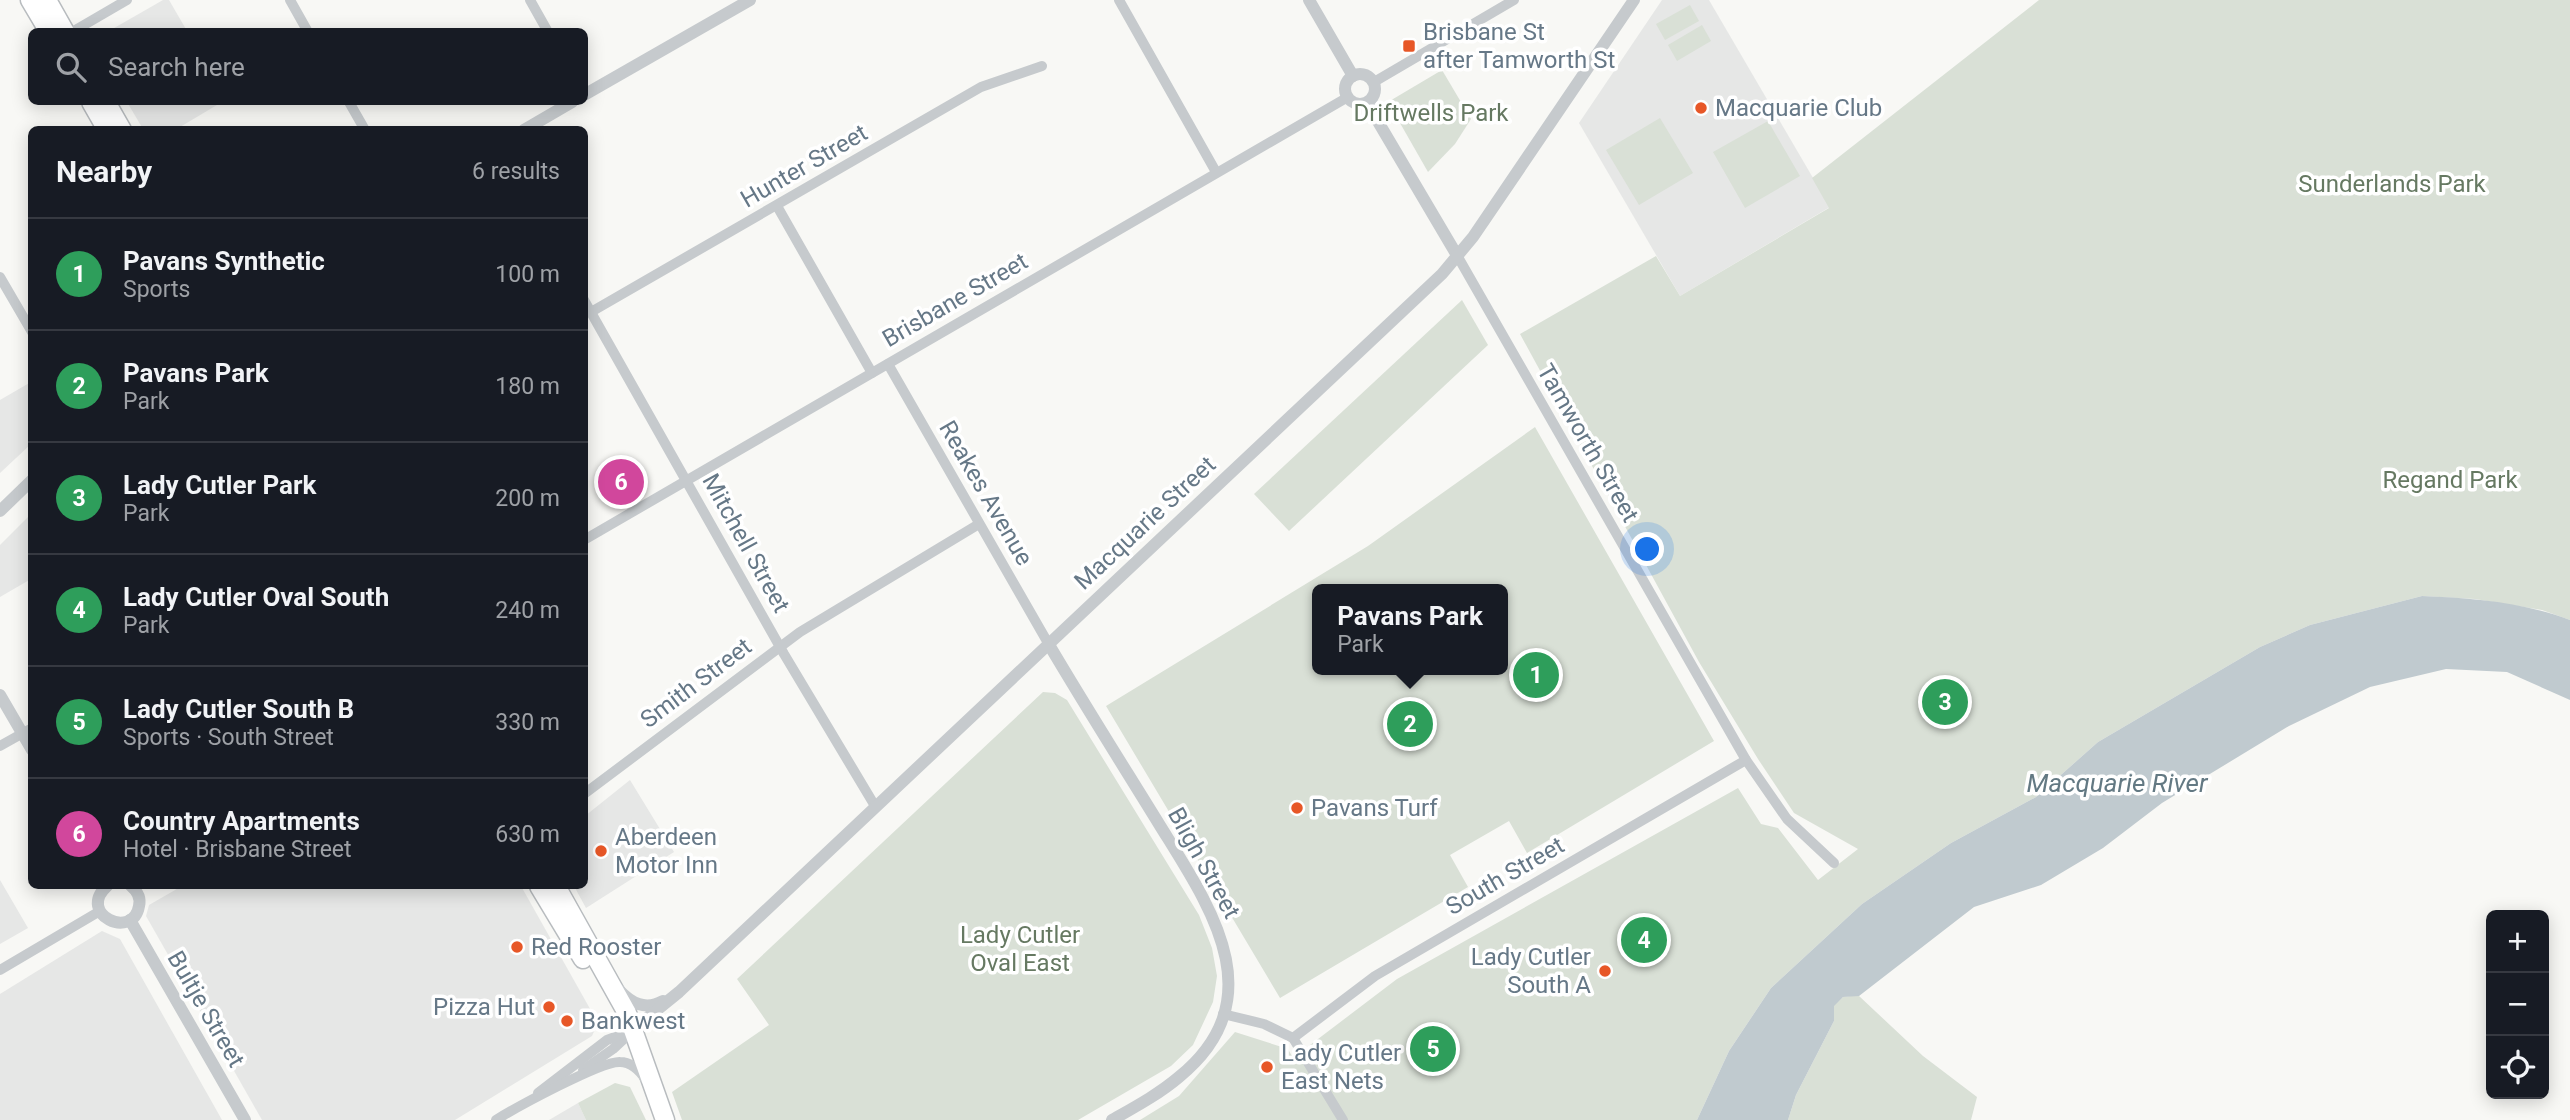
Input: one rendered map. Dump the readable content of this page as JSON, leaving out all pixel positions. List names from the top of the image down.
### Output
{
  "streets": {
    "street": [
      "Hunter Street",
      "Brisbane Street",
      "Tamworth Street",
      "Reakes Avenue",
      "Macquarie Street",
      "Mitchell Street",
      "Smith Street",
      "Bligh Street",
      "South Street",
      "Bultje Street"
    ]
  },
  "crossings": [
    ["Hunter Street", "Mitchell Street"],
    ["Brisbane Street", "Tamworth Street"],
    ["Brisbane Street", "Reakes Avenue"],
    ["Brisbane Street", "Mitchell Street"],
    ["Tamworth Street", "Macquarie Street"],
    ["Tamworth Street", "South Street"],
    ["Reakes Avenue", "Macquarie Street"],
    ["Reakes Avenue", "Smith Street"],
    ["Reakes Avenue", "Bligh Street"],
    ["Macquarie Street", "Mitchell Street"],
    ["Macquarie Street", "Bligh Street"],
    ["Mitchell Street", "Smith Street"]
  ],
  "water": ["Macquarie River"],
  "parks": [
    "Driftwells Park",
    "Sunderlands Park",
    "Regand Park",
    "Lady Cutler Oval East"
  ],
  "places": {
    "transit": ["Brisbane St after Tamworth St"],
    "other": [
      "Macquarie Club",
      "Pavans Turf",
      "Aberdeen Motor Inn",
      "Red Rooster",
      "Lady Cutler South A",
      "Pizza Hut",
      "Bankwest",
      "Lady Cutler East Nets"
    ]
  },
  "page": {
    "search": "Search here",
    "heading": ["Nearby", "6 results"],
    "list": [
      {
        "mark": "1",
        "name": "Pavans Synthetic",
        "note": "Sports",
        "value": "100 m"
      },
      {
        "mark": "2",
        "name": "Pavans Park",
        "note": "Park",
        "value": "180 m"
      },
      {
        "mark": "3",
        "name": "Lady Cutler Park",
        "note": "Park",
        "value": "200 m"
      },
      {
        "mark": "4",
        "name": "Lady Cutler Oval South",
        "note": "Park",
        "value": "240 m"
      },
      {
        "mark": "5",
        "name": "Lady Cutler South B",
        "note": "Sports · South Street",
        "value": "330 m"
      },
      {
        "mark": "6",
        "name": "Country Apartments",
        "note": "Hotel · Brisbane Street",
        "value": "630 m"
      }
    ],
    "pins": [
      "6",
      "1",
      "3",
      "2",
      "4",
      "5"
    ],
    "popup": ["Pavans Park", "Park"],
    "map_buttons": ["+", "−"]
  }
}
